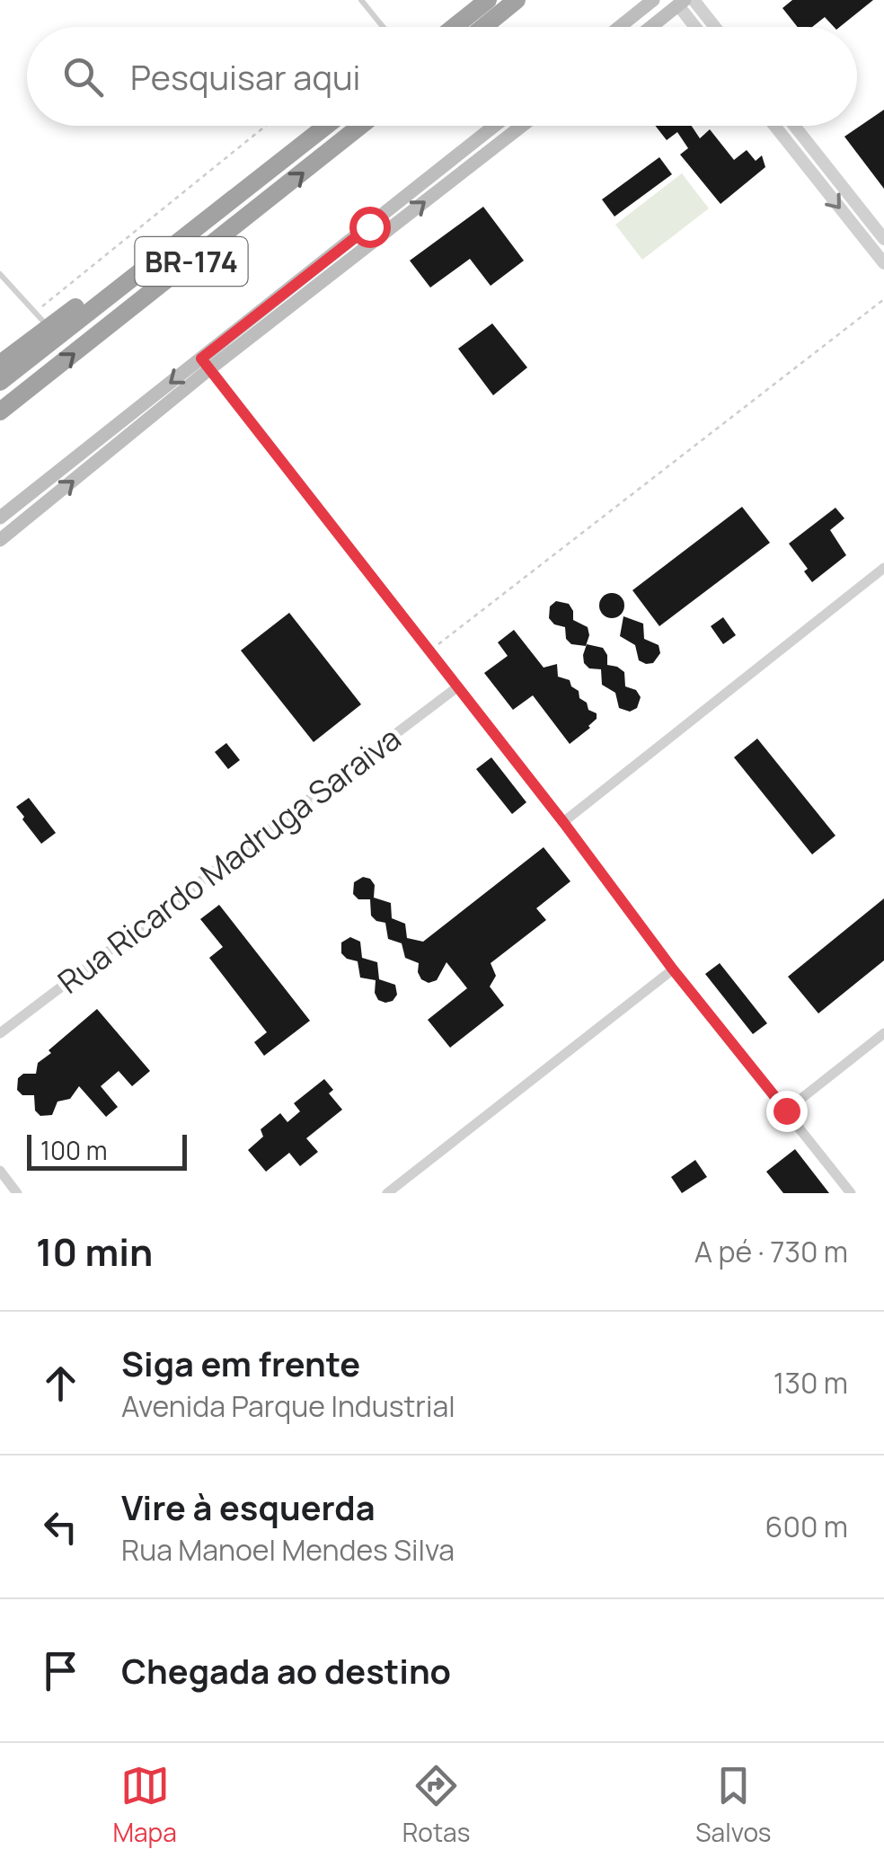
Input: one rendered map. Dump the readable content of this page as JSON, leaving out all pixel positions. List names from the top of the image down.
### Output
{
  "streets": {
    "highway": ["BR-174"],
    "street": ["Rua Ricardo Madruga Saraiva"]
  },
  "scale_bar": "100 m",
  "page": {
    "search": "Pesquisar aqui",
    "scale": "100 m",
    "heading": ["10 min", "A pé · 730 m"],
    "list": [
      ["Siga em frente", "Avenida Parque Industrial", "130 m"],
      ["Vire à esquerda", "Rua Manoel Mendes Silva", "600 m"],
      "Chegada ao destino"
    ],
    "nav": ["Mapa", "Rotas", "Salvos"]
  }
}
